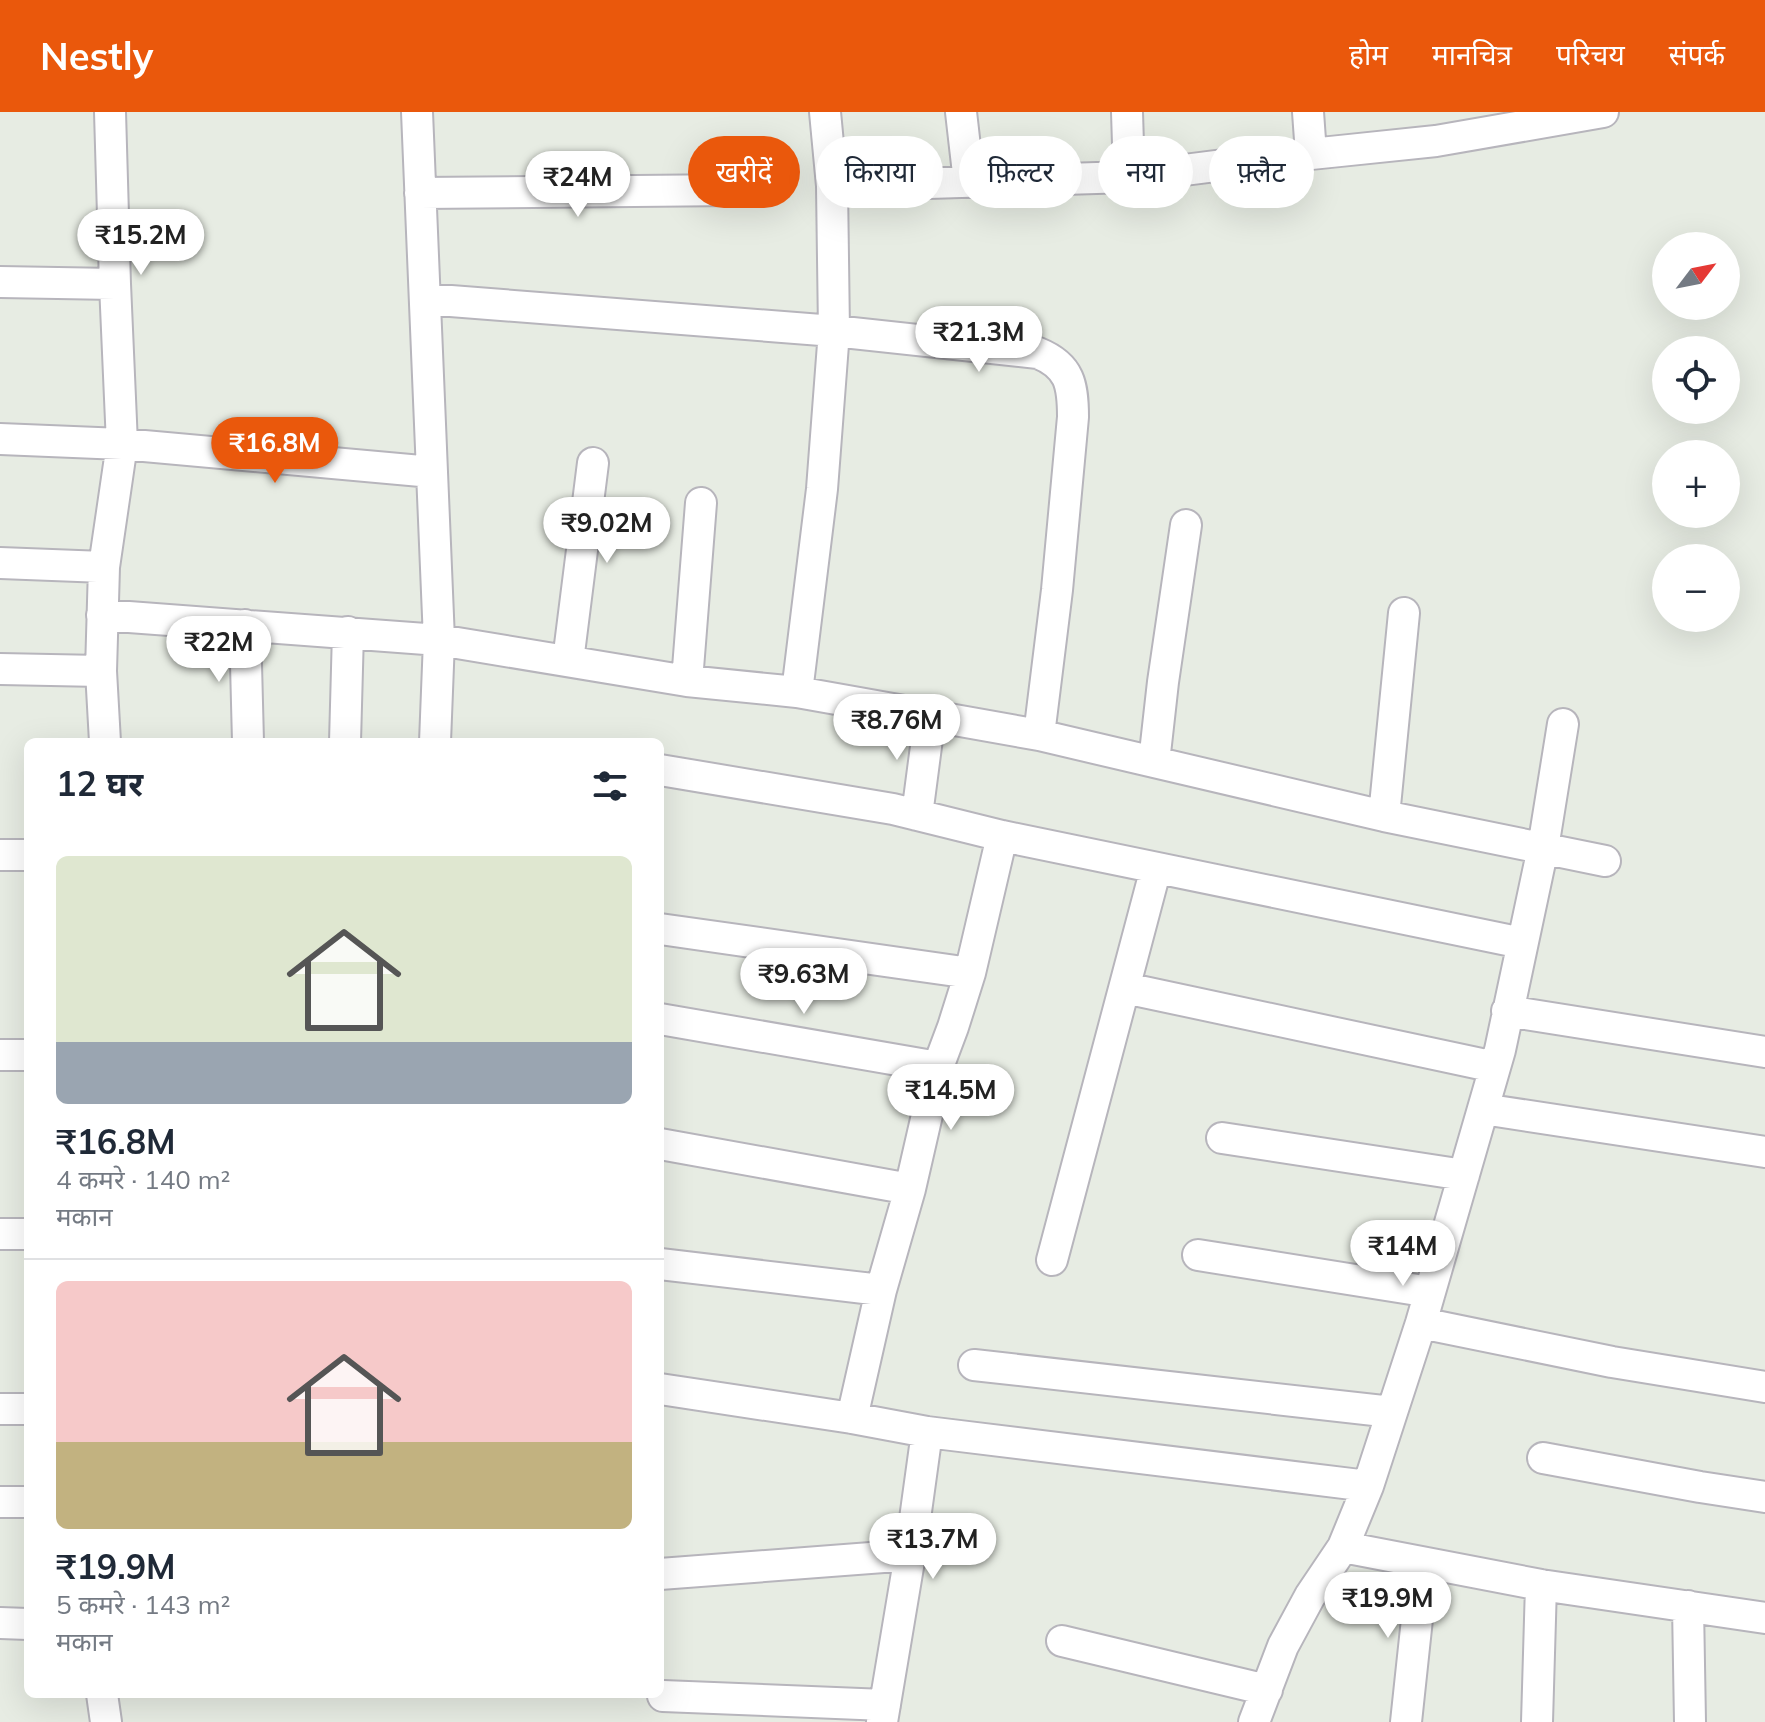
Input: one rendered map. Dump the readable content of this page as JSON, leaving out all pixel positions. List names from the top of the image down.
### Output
{
  "north": "top right",
  "page": {
    "header": "Nestly",
    "nav": [
      "होम",
      "मानचित्र",
      "परिचय",
      "संपर्क"
    ],
    "chip": [
      "खरीदें",
      "किराया",
      "फ़िल्टर",
      "नया",
      "फ़्लैट"
    ],
    "price": [
      "₹24M",
      "₹15.2M",
      "₹21.3M",
      "₹16.8M",
      "₹9.02M",
      "₹22M",
      "₹8.76M",
      "₹9.63M",
      "₹14.5M",
      "₹14M",
      "₹13.7M",
      "₹19.9M"
    ],
    "map_buttons": ["+", "−"],
    "heading": "12 घर",
    "list": [
      {
        "name": "₹16.8M",
        "note": "4 कमरे · 140 m² · मकान"
      },
      {
        "name": "₹19.9M",
        "note": "5 कमरे · 143 m² · मकान"
      }
    ]
  }
}
